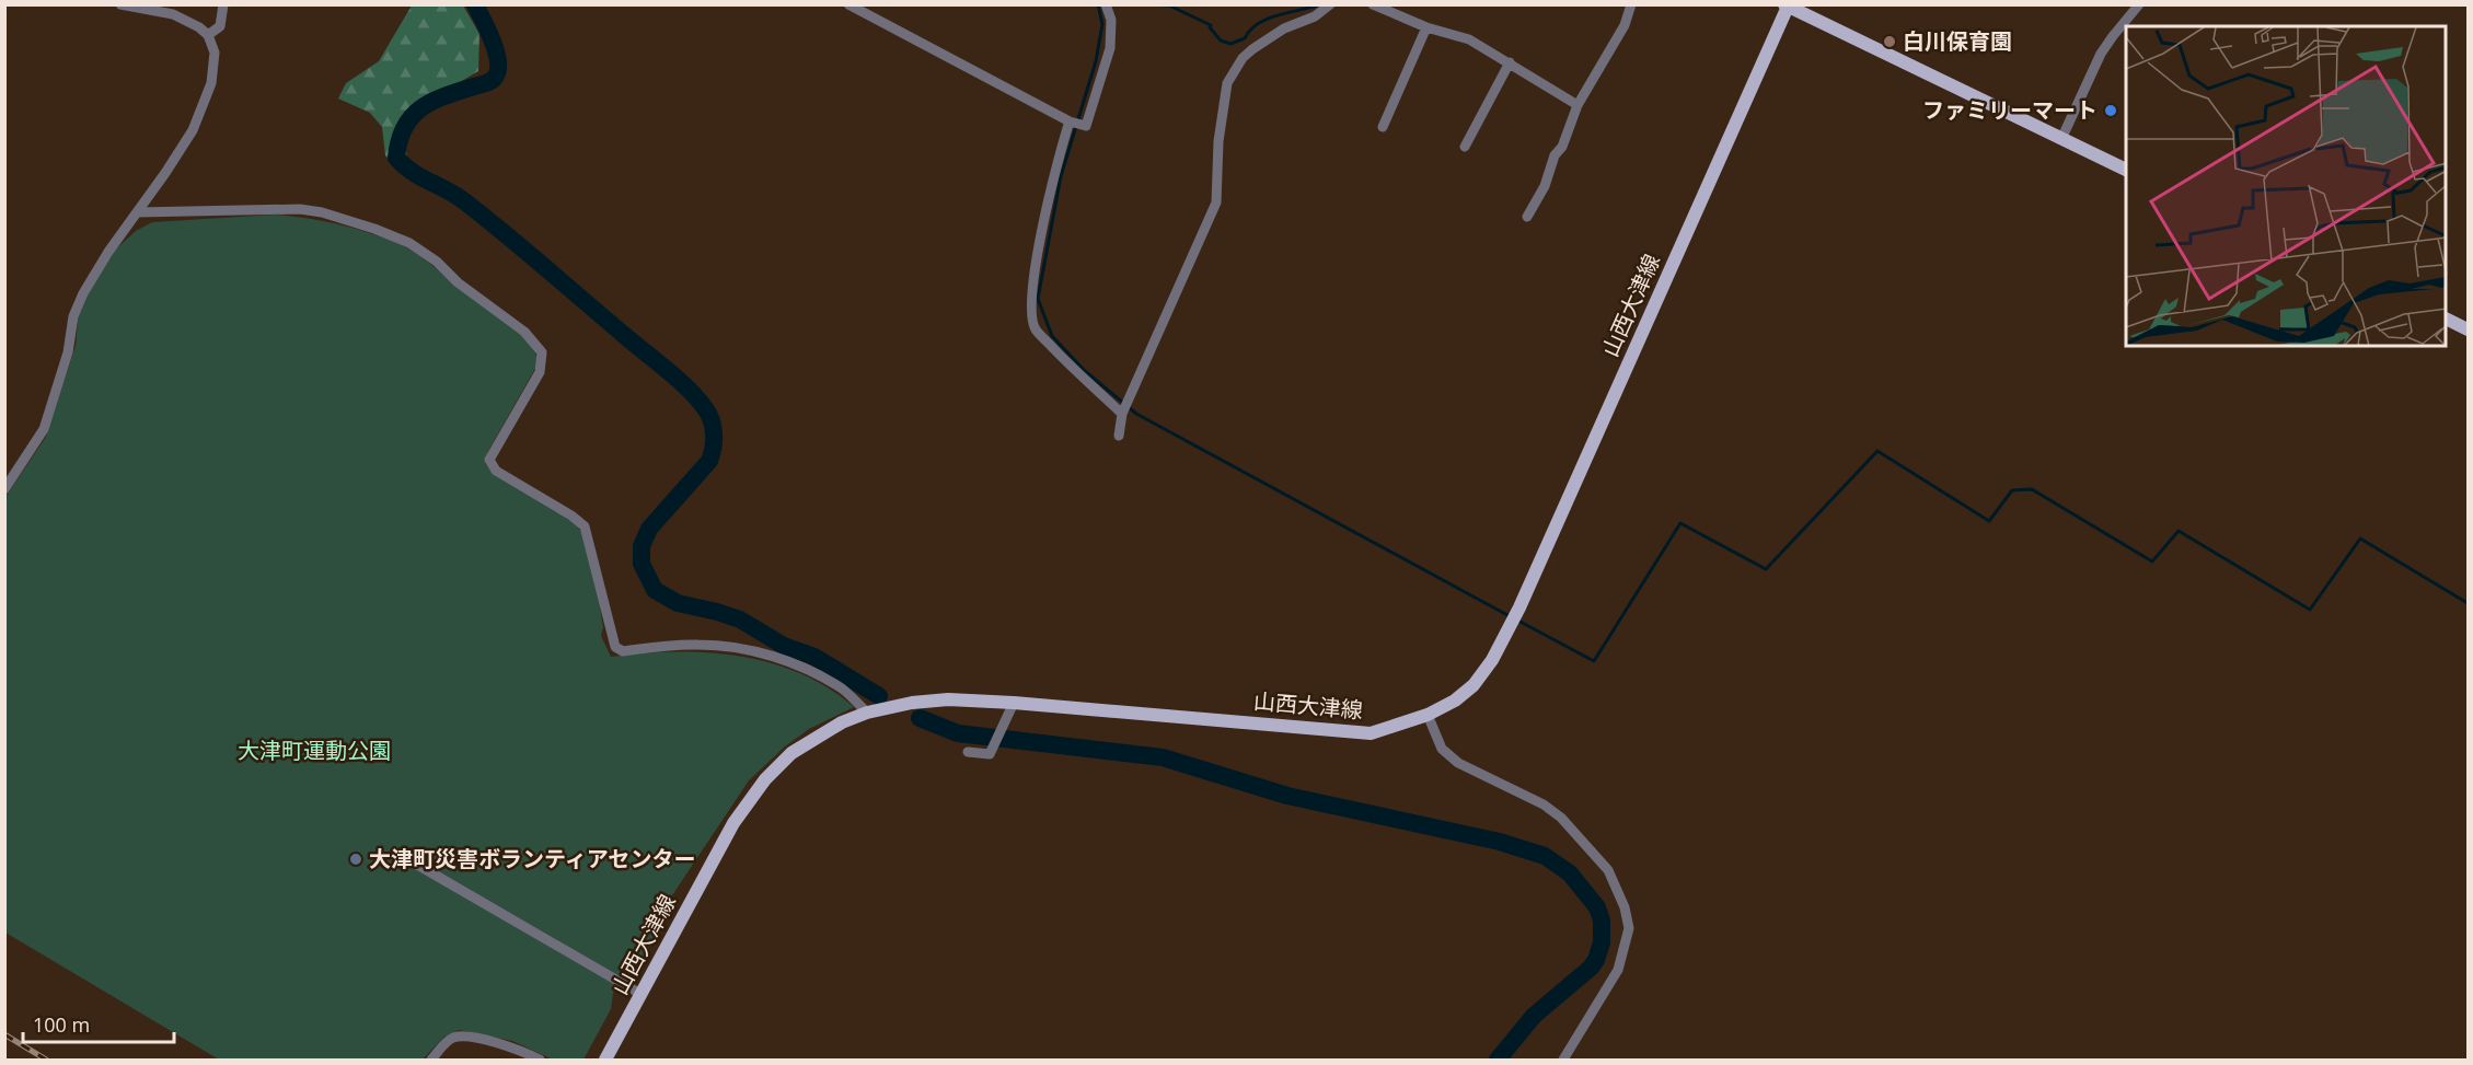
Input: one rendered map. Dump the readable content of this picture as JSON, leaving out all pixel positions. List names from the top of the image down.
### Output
{
  "streets": {
    "main road": ["山西大津線"]
  },
  "parks": ["大津町運動公園"],
  "places": ["白川保育園", "ファミリーマート", "大津町災害ボランティアセンター"],
  "scale_bar": "100 m"
}
